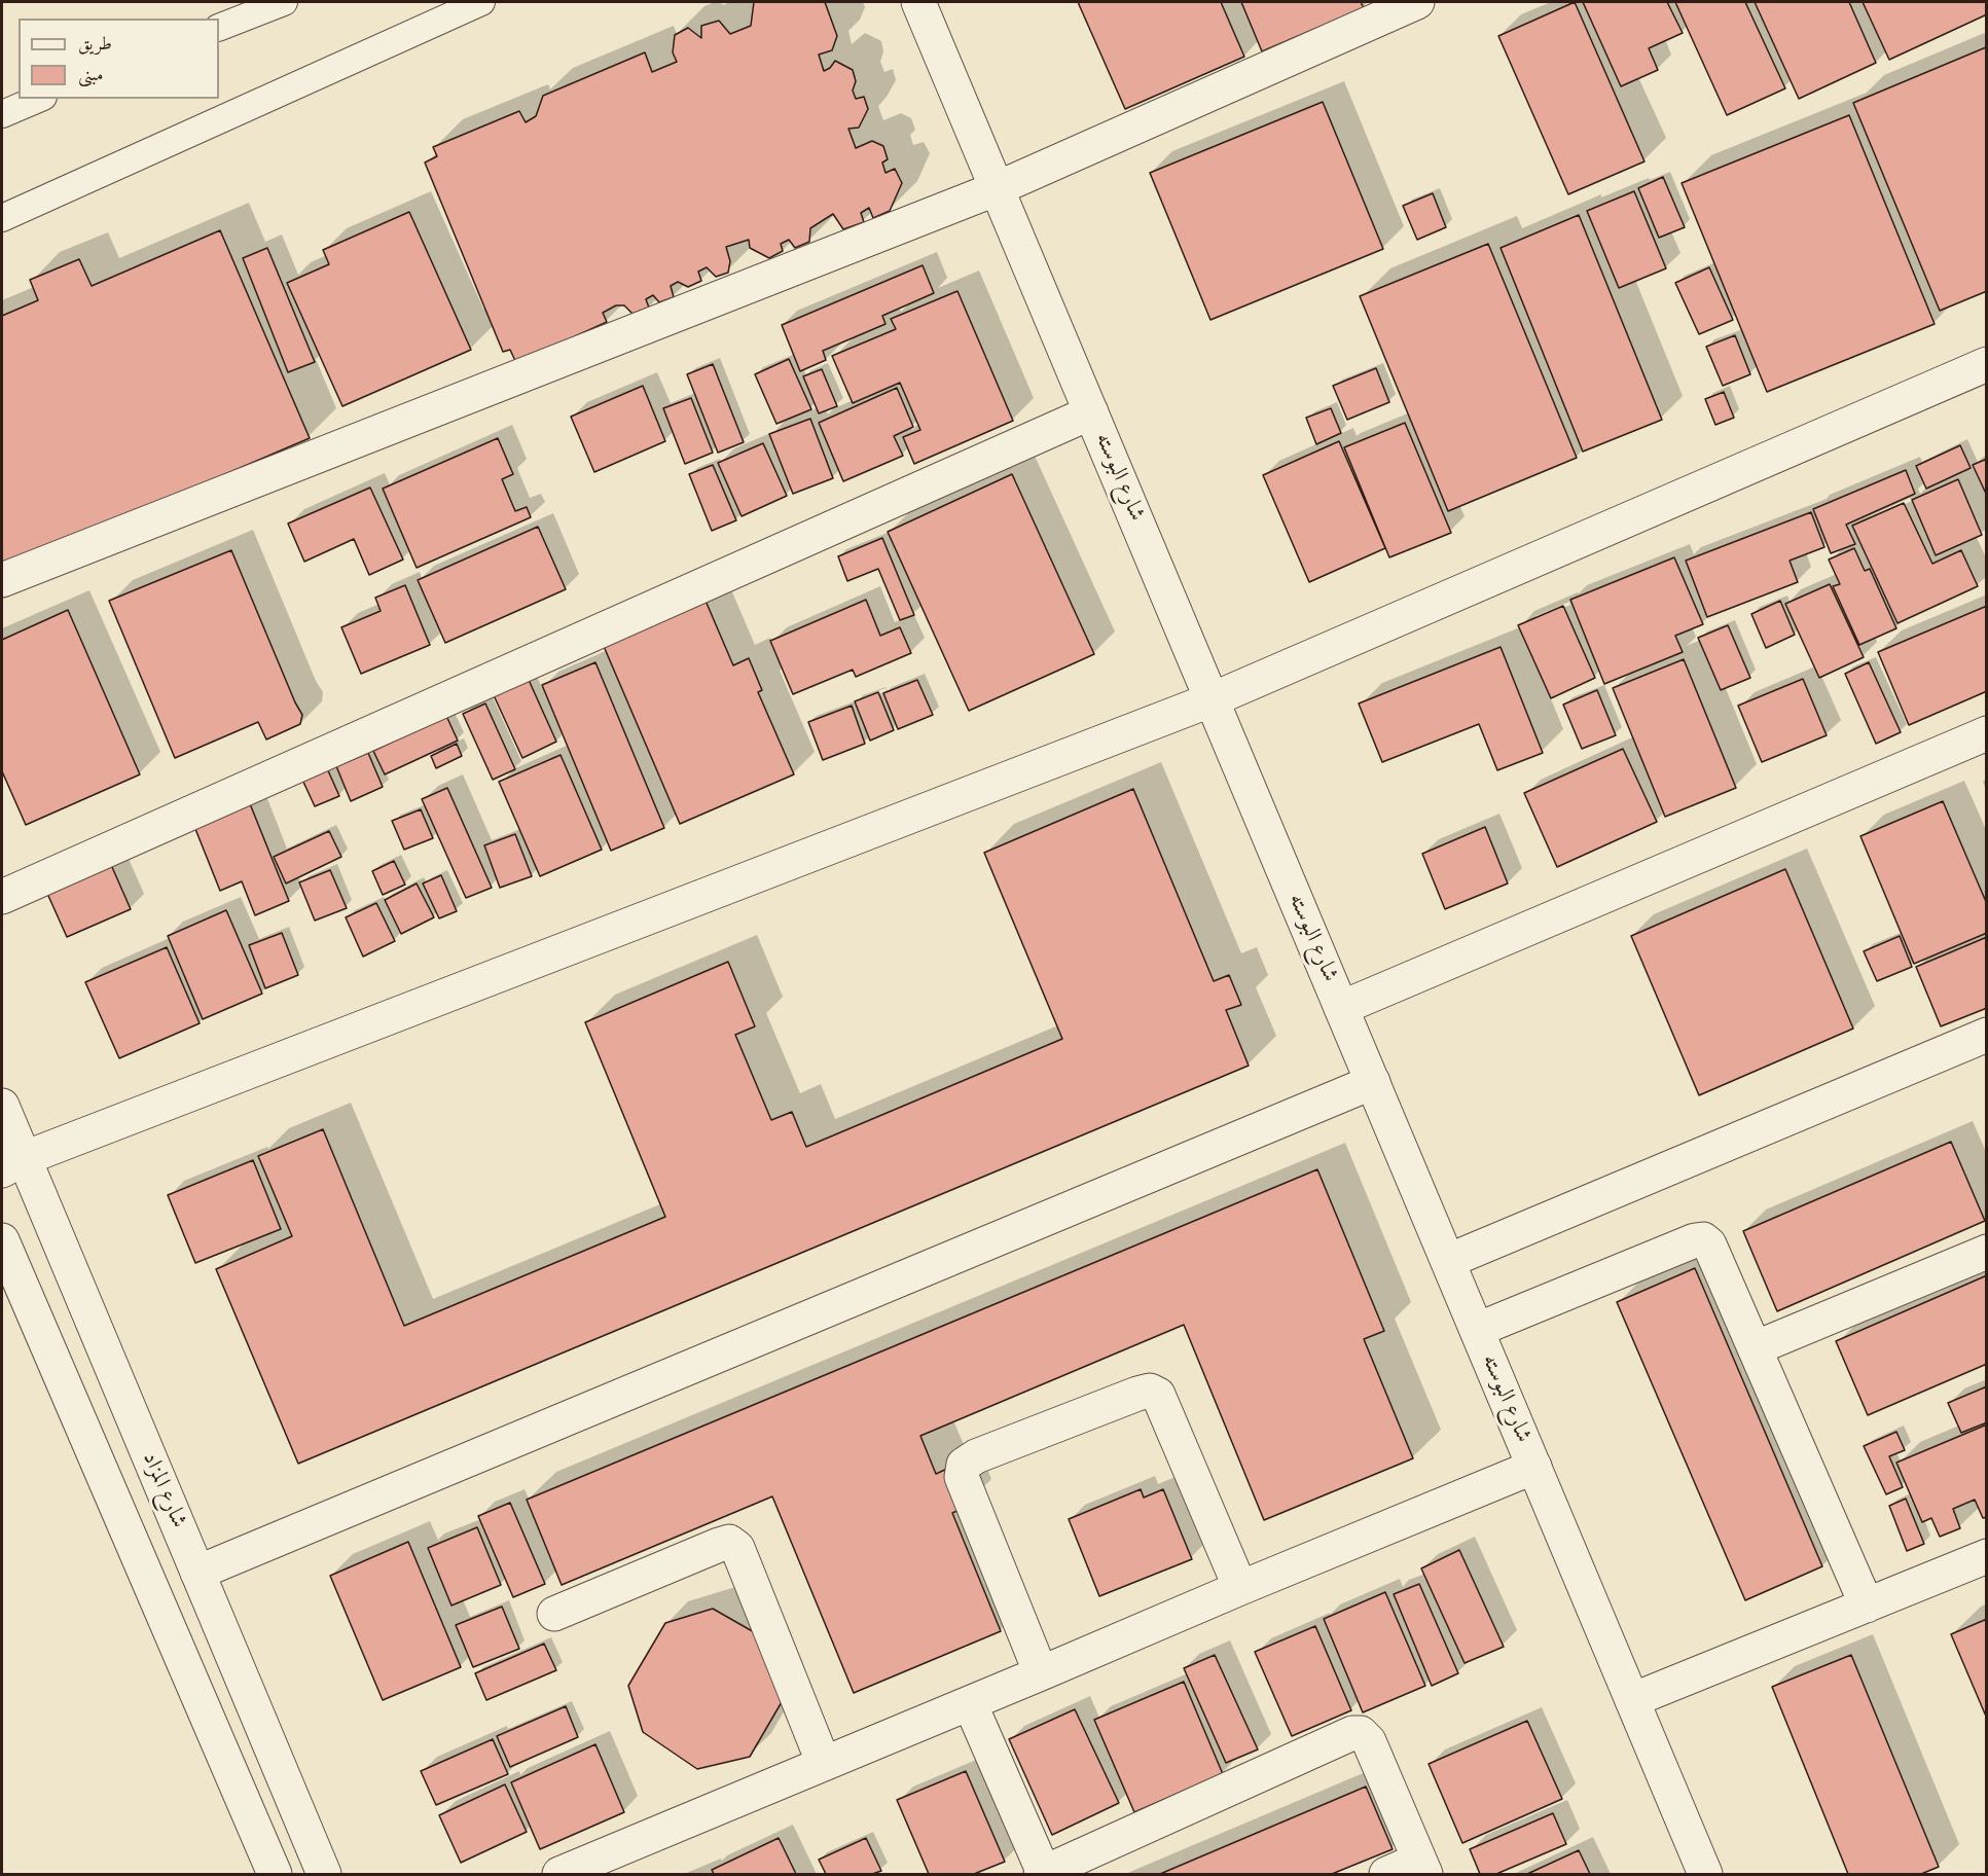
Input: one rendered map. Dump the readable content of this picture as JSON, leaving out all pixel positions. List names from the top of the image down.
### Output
{
  "streets": {
    "street": ["شارع البوسته", "شارع المزاد"]
  },
  "legend": ["طريق", "مبنى"]
}
